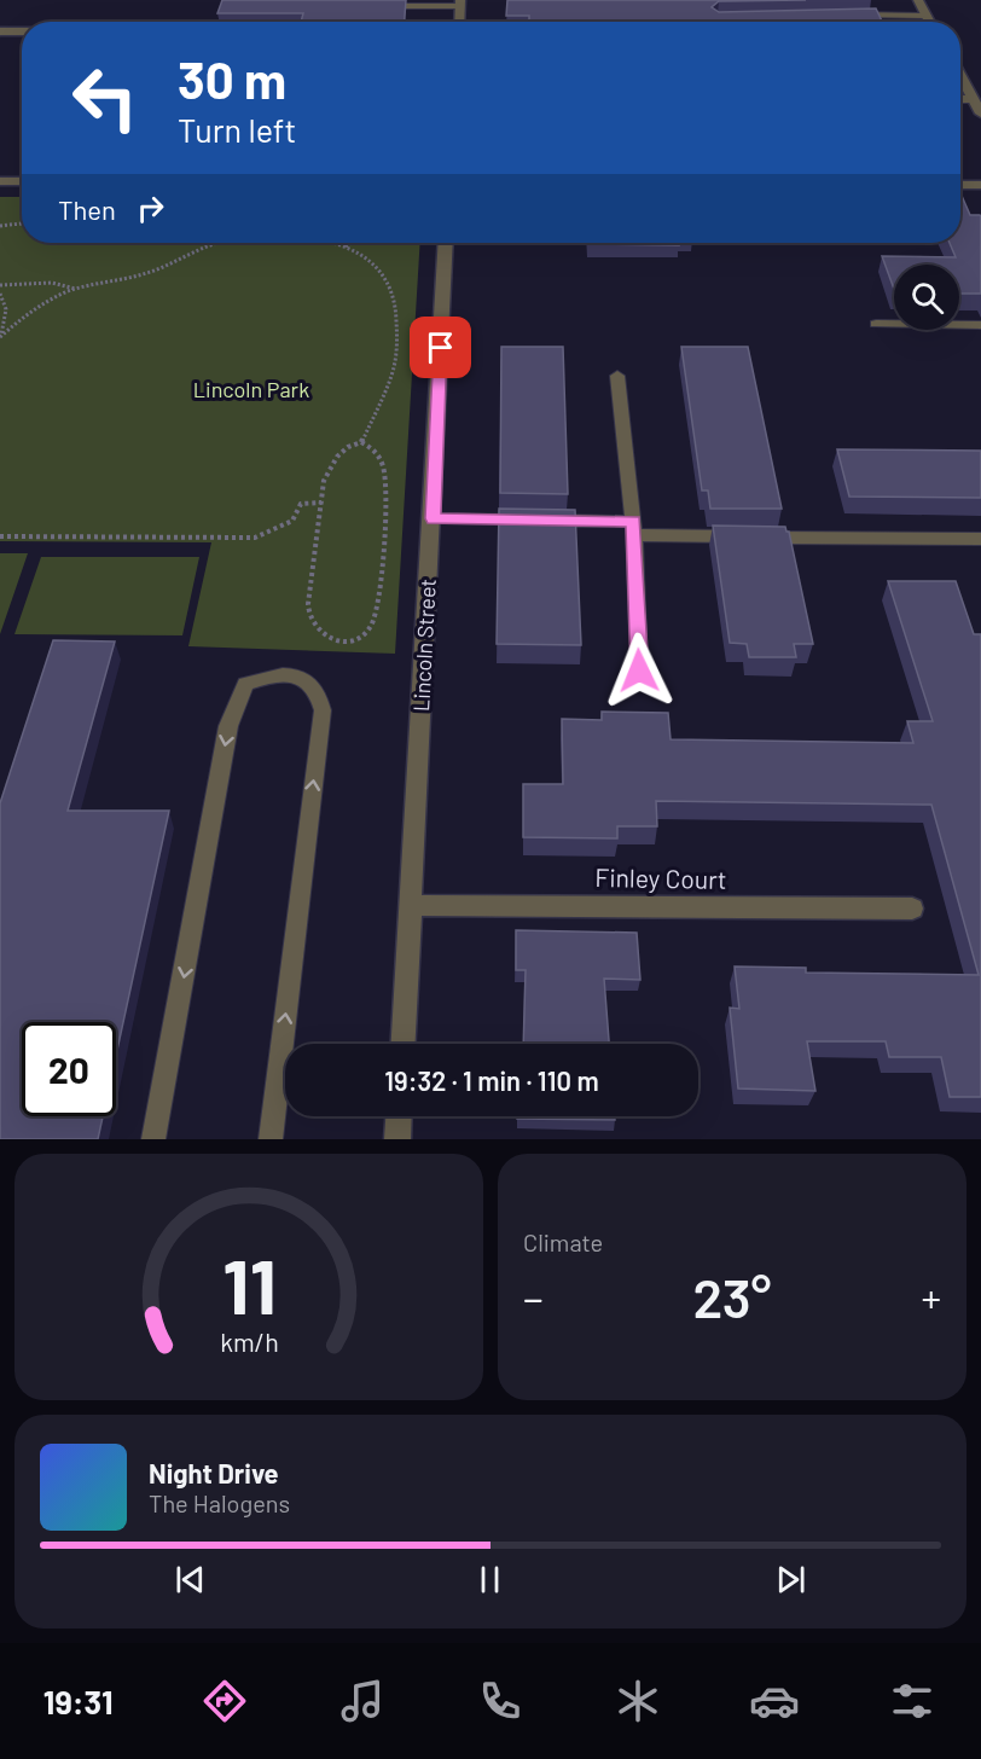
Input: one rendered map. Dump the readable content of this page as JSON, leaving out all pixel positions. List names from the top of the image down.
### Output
{
  "streets": {
    "street": ["Lincoln Street", "Finley Court"]
  },
  "crossings": [
    ["Lincoln Street", "Finley Court"]
  ],
  "parks": ["Lincoln Park"],
  "page": {
    "turn": ["30 m", "Turn left"],
    "then": "Then",
    "limit": "20",
    "trip": "19:32 · 1 min · 110 m",
    "tile": "Climate",
    "heat": ["−", "23°", "+"],
    "song": ["Night Drive", "The Halogens"],
    "tabs": "19:31",
    "gauge": ["11", "km/h"]
  }
}
